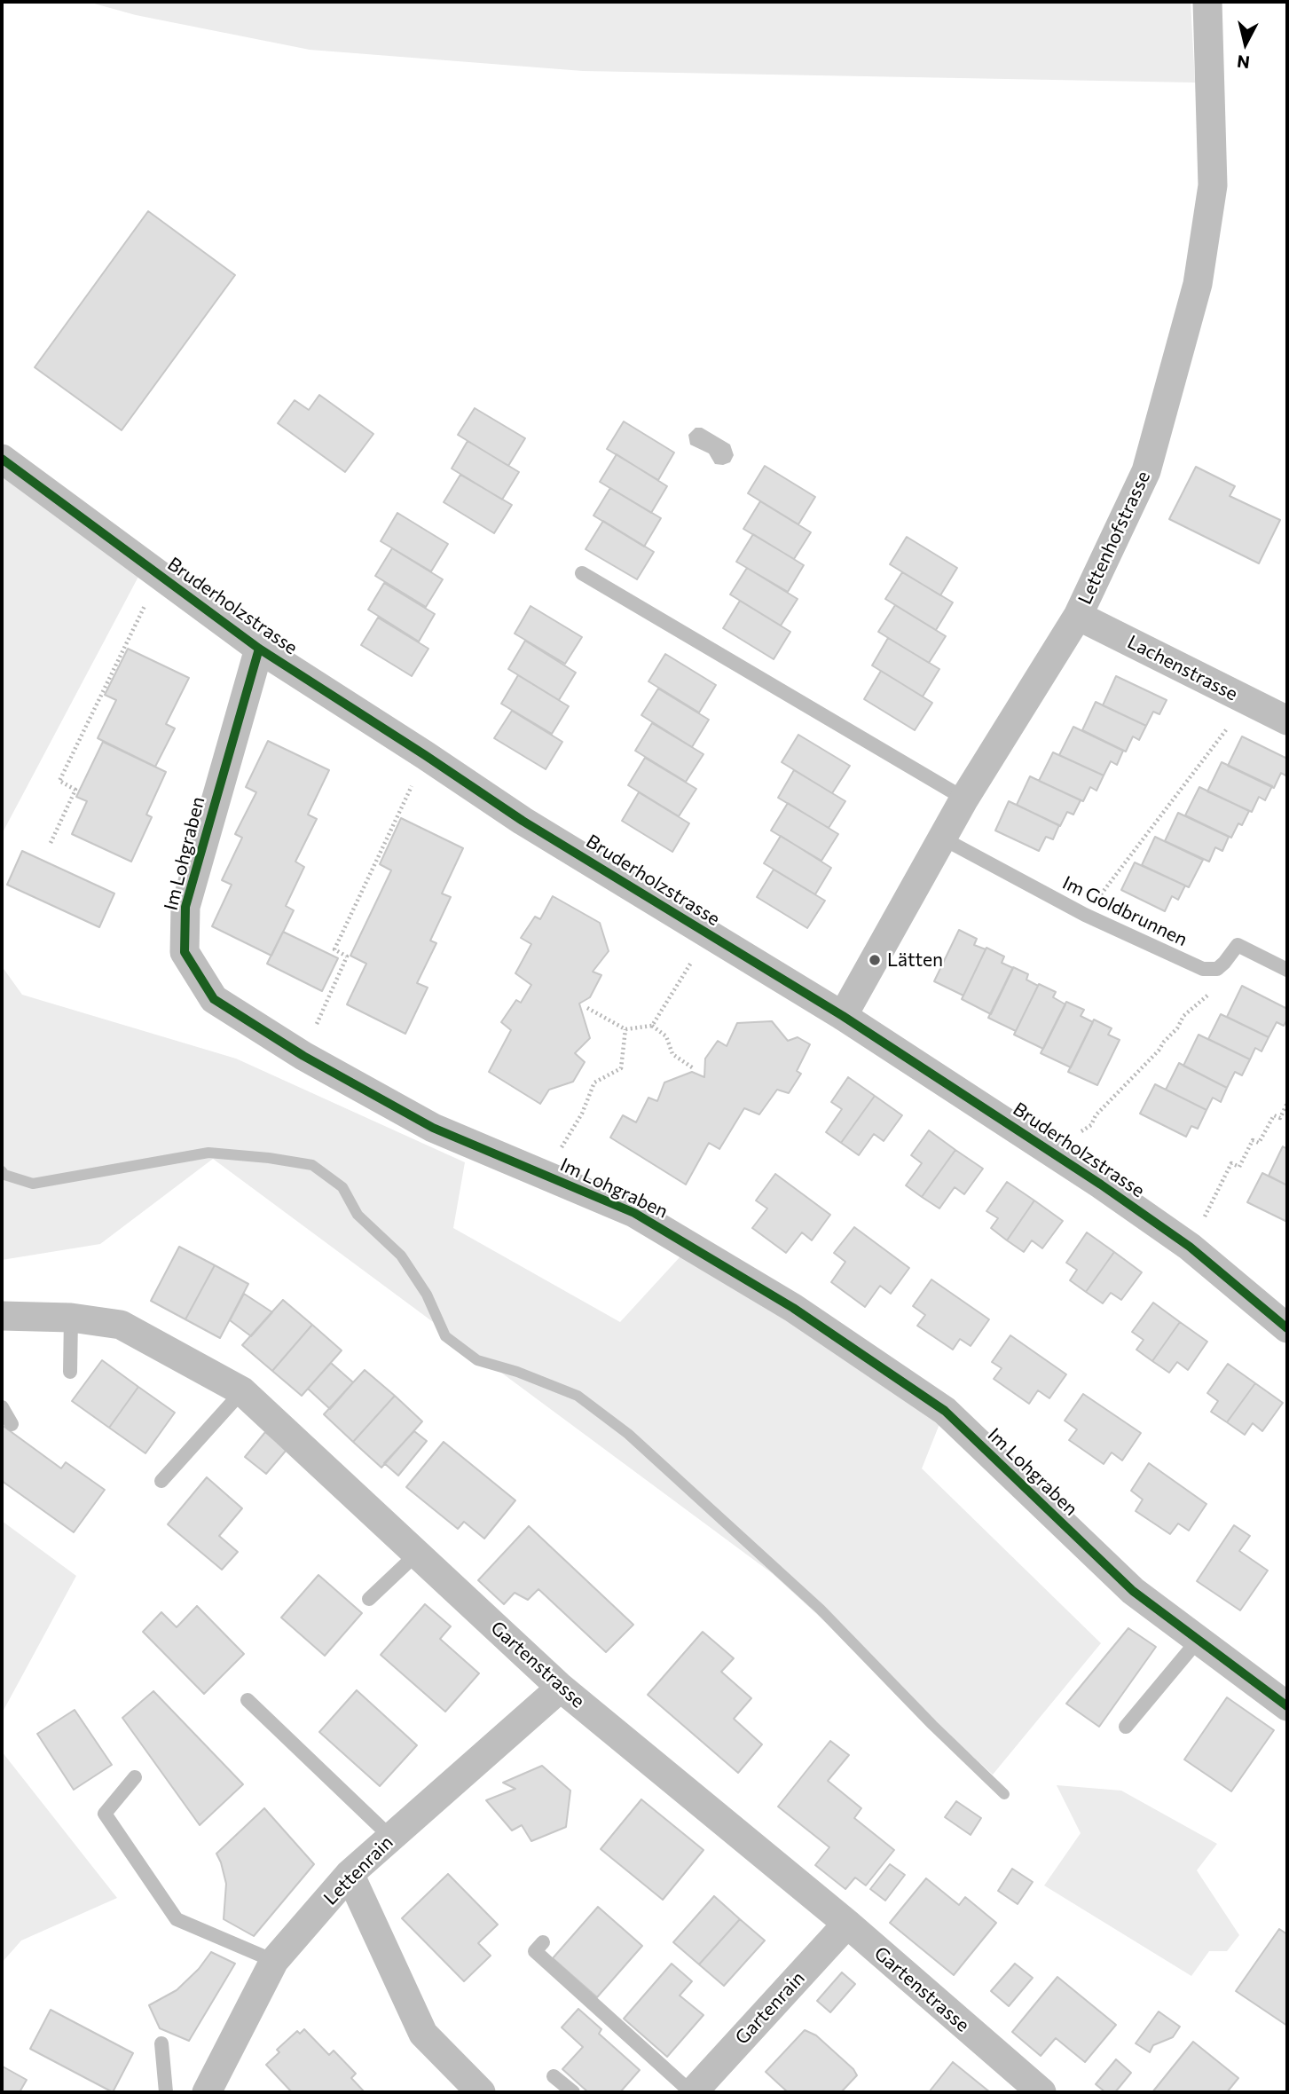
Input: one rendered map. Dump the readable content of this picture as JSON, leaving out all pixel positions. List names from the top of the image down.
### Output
{
  "streets": {
    "street": [
      "Lettenhofstrasse",
      "Bruderholzstrasse",
      "Lachenstrasse",
      "Im Lohgraben",
      "Gartenstrasse",
      "Lettenrain",
      "Gartenrain"
    ],
    "lane": ["Im Goldbrunnen"]
  },
  "crossings": [
    ["Lettenhofstrasse", "Bruderholzstrasse"],
    ["Lettenhofstrasse", "Lachenstrasse"],
    ["Lettenhofstrasse", "Im Goldbrunnen"],
    ["Bruderholzstrasse", "Im Lohgraben"],
    ["Gartenstrasse", "Lettenrain"],
    ["Gartenstrasse", "Gartenrain"]
  ],
  "places": ["Lätten"],
  "north": "bottom"
}
